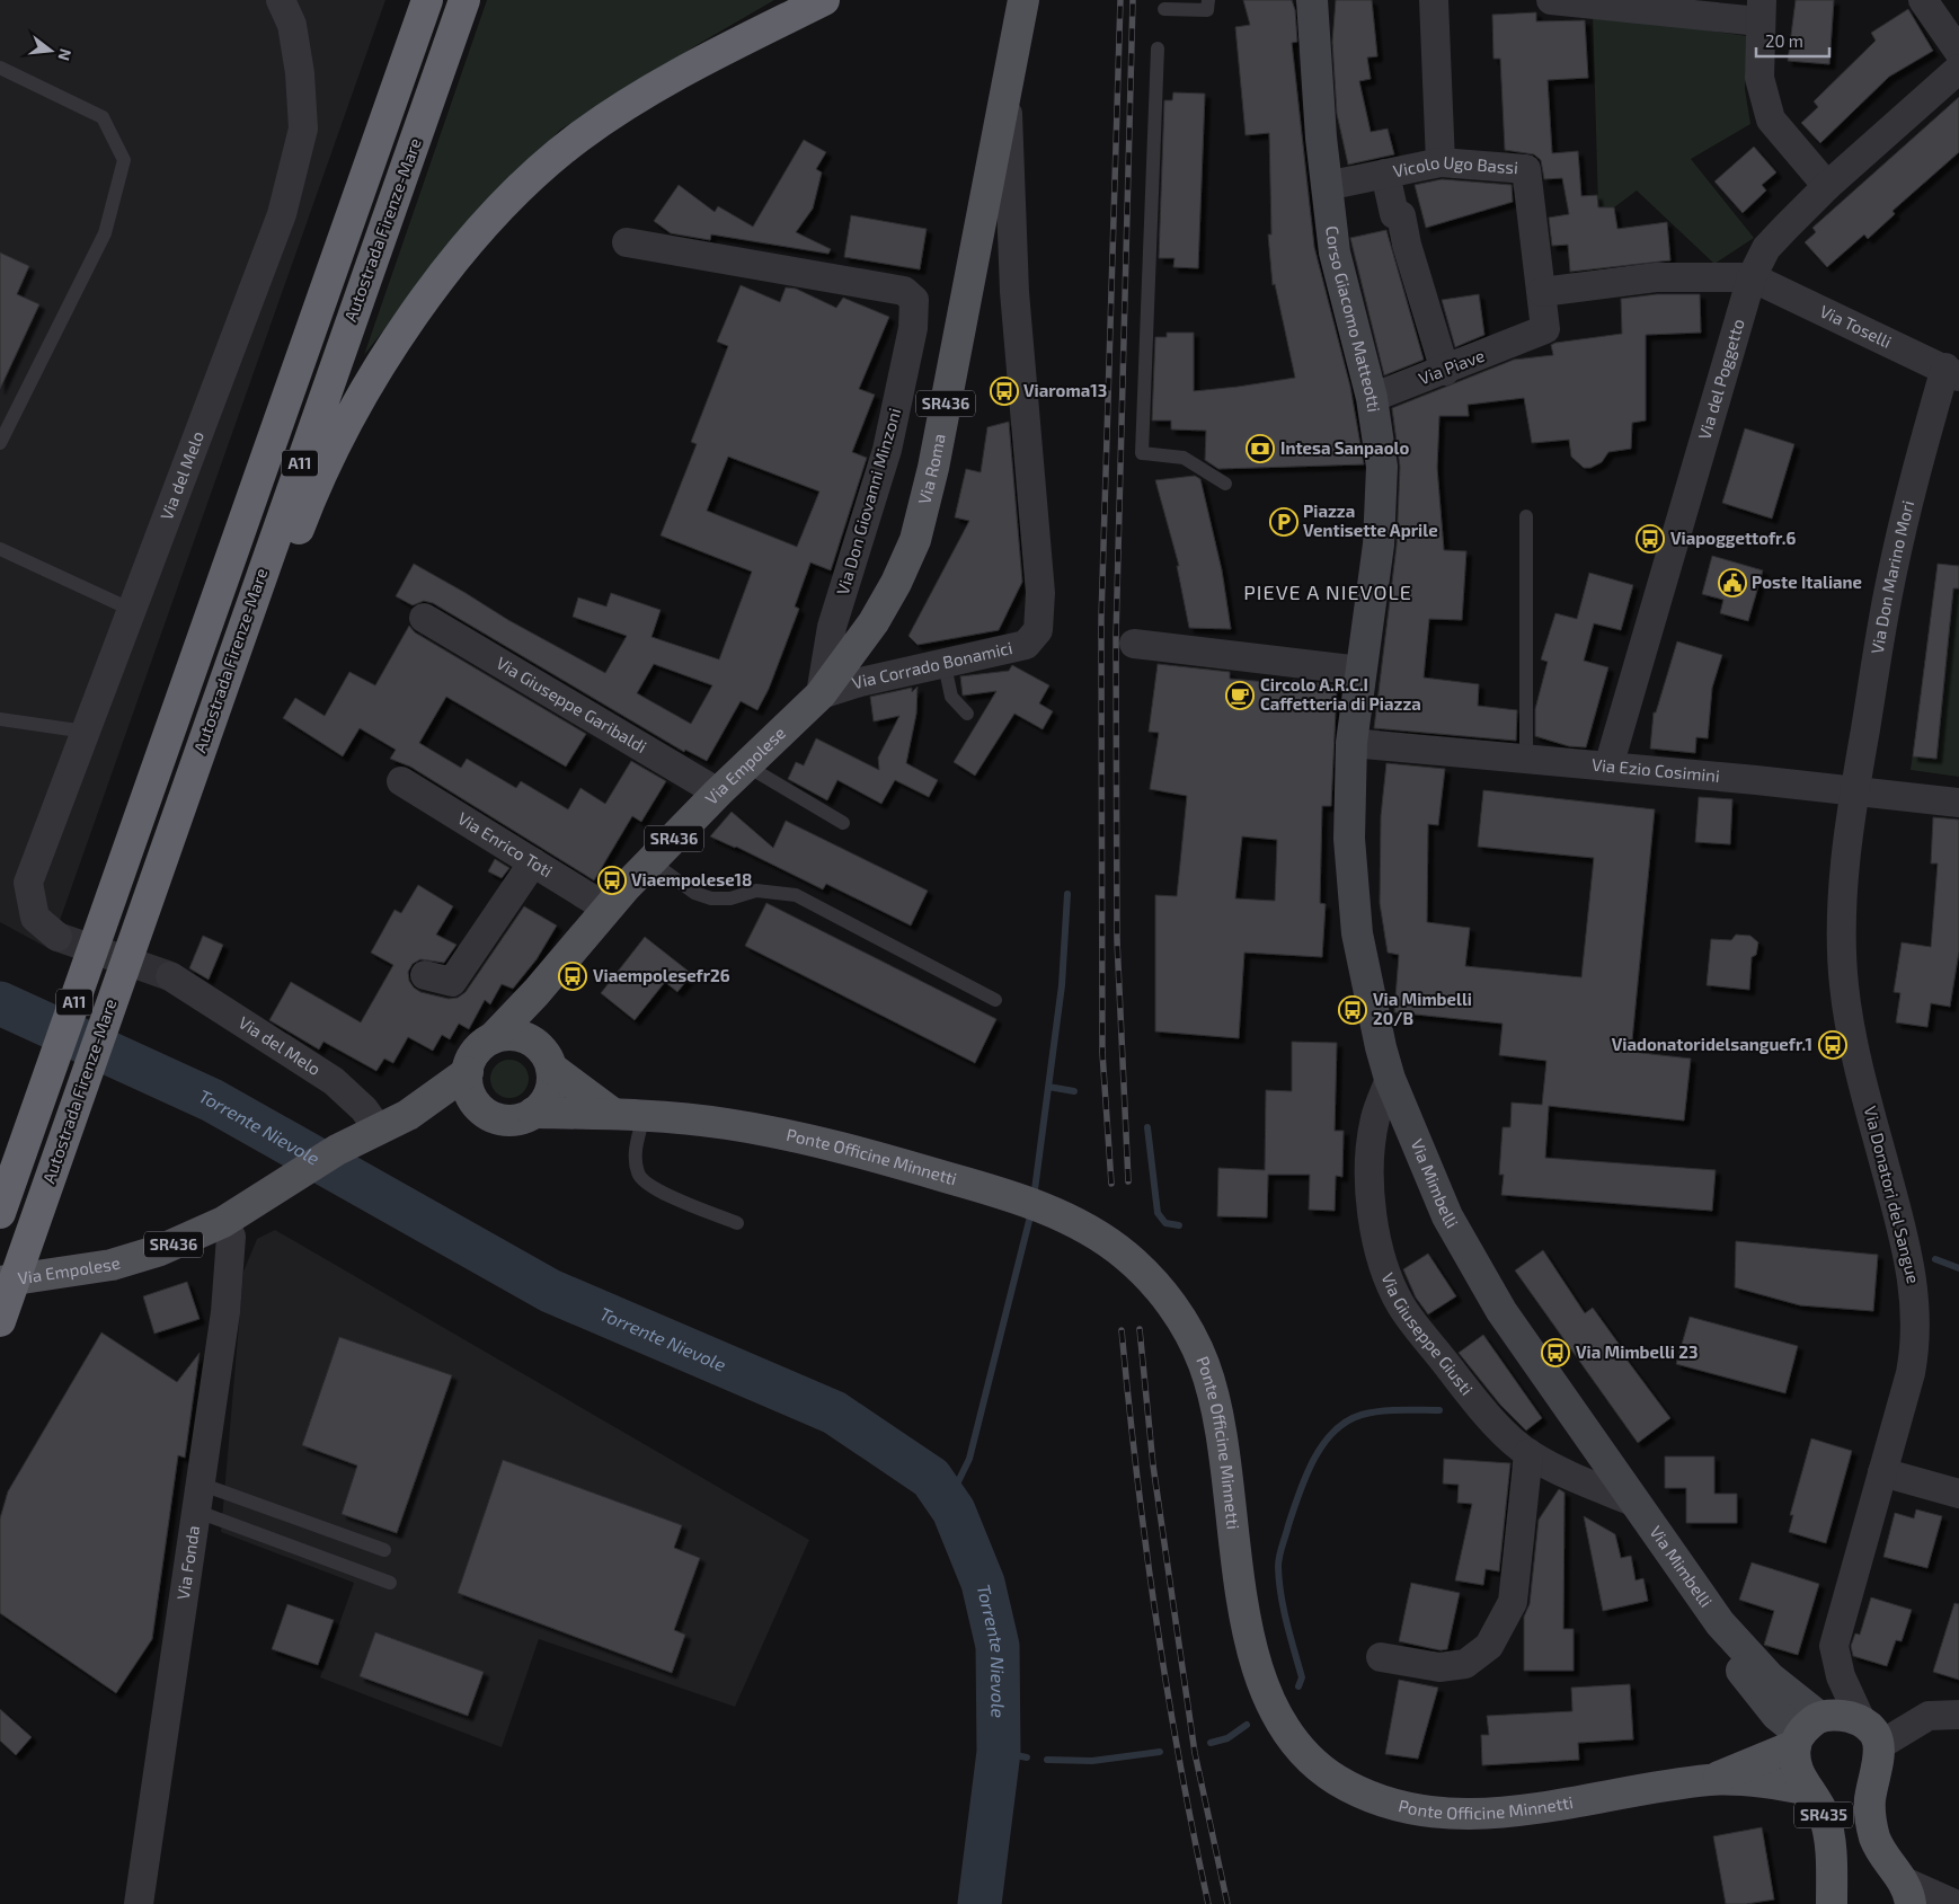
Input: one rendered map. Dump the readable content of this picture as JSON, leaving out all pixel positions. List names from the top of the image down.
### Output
{
  "streets": {
    "highway": ["Autostrada Firenze-Mare", "A11"],
    "main road": [
      "Corso Giacomo Matteotti",
      "SR436",
      "Via Roma",
      "Via Empolese",
      "Ponte Officine Minnetti",
      "Via Mimbelli",
      "SR435"
    ],
    "street": [
      "Vicolo Ugo Bassi",
      "Via Toselli",
      "Via Piave",
      "Via del Poggetto",
      "Via del Melo",
      "Via Don Giovanni Minzoni",
      "Via Don Marino Mori",
      "Via Corrado Bonamici",
      "Via Giuseppe Garibaldi",
      "Via Ezio Cosimini",
      "Via Enrico Toti",
      "Via Donatori del Sangue",
      "Via Giuseppe Giusti",
      "Via Fonda"
    ]
  },
  "crossings": [
    ["Vicolo Ugo Bassi", "Via Piave"],
    ["Corso Giacomo Matteotti", "Via Piave"],
    ["Corso Giacomo Matteotti", "Via Mimbelli"],
    ["Via Toselli", "Via del Poggetto"],
    ["Via Toselli", "Via Don Marino Mori"],
    ["Via del Poggetto", "Via Ezio Cosimini"],
    ["Via Roma", "Via Don Giovanni Minzoni"],
    ["Via Roma", "Via Corrado Bonamici"],
    ["Via Roma", "Via Empolese"],
    ["Via del Melo", "Via Empolese"],
    ["Via Don Giovanni Minzoni", "Via Corrado Bonamici"],
    ["Via Don Giovanni Minzoni", "Via Empolese"],
    ["Via Don Marino Mori", "Via Ezio Cosimini"],
    ["Via Don Marino Mori", "Via Donatori del Sangue"],
    ["Via Corrado Bonamici", "Via Empolese"],
    ["Via Giuseppe Garibaldi", "Via Empolese"],
    ["Via Empolese", "Via Enrico Toti"],
    ["Via Empolese", "Ponte Officine Minnetti"],
    ["Via Empolese", "Via Fonda"],
    ["Via Ezio Cosimini", "Via Mimbelli"],
    ["Via Ezio Cosimini", "Via Donatori del Sangue"],
    ["Ponte Officine Minnetti", "Via Mimbelli"],
    ["Ponte Officine Minnetti", "SR435"],
    ["Via Mimbelli", "Via Giuseppe Giusti"],
    ["Via Mimbelli", "SR435"]
  ],
  "districts": ["PIEVE A NIEVOLE"],
  "water": ["Torrente Nievole"],
  "places": {
    "bus stop": [
      "Viaroma13",
      "Viapoggettofr.6",
      "Viaempolese18",
      "Viaempolesefr26",
      "Via Mimbelli 20/B",
      "Viadonatoridelsanguefr.1",
      "Via Mimbelli 23"
    ],
    "bank": ["Intesa Sanpaolo"],
    "parking": ["Piazza Ventisette Aprile"],
    "public building": ["Poste Italiane"],
    "cafe": ["Circolo A.R.C.I Caffetteria di Piazza"]
  },
  "scale_bar": "20 m",
  "north": "right"
}
